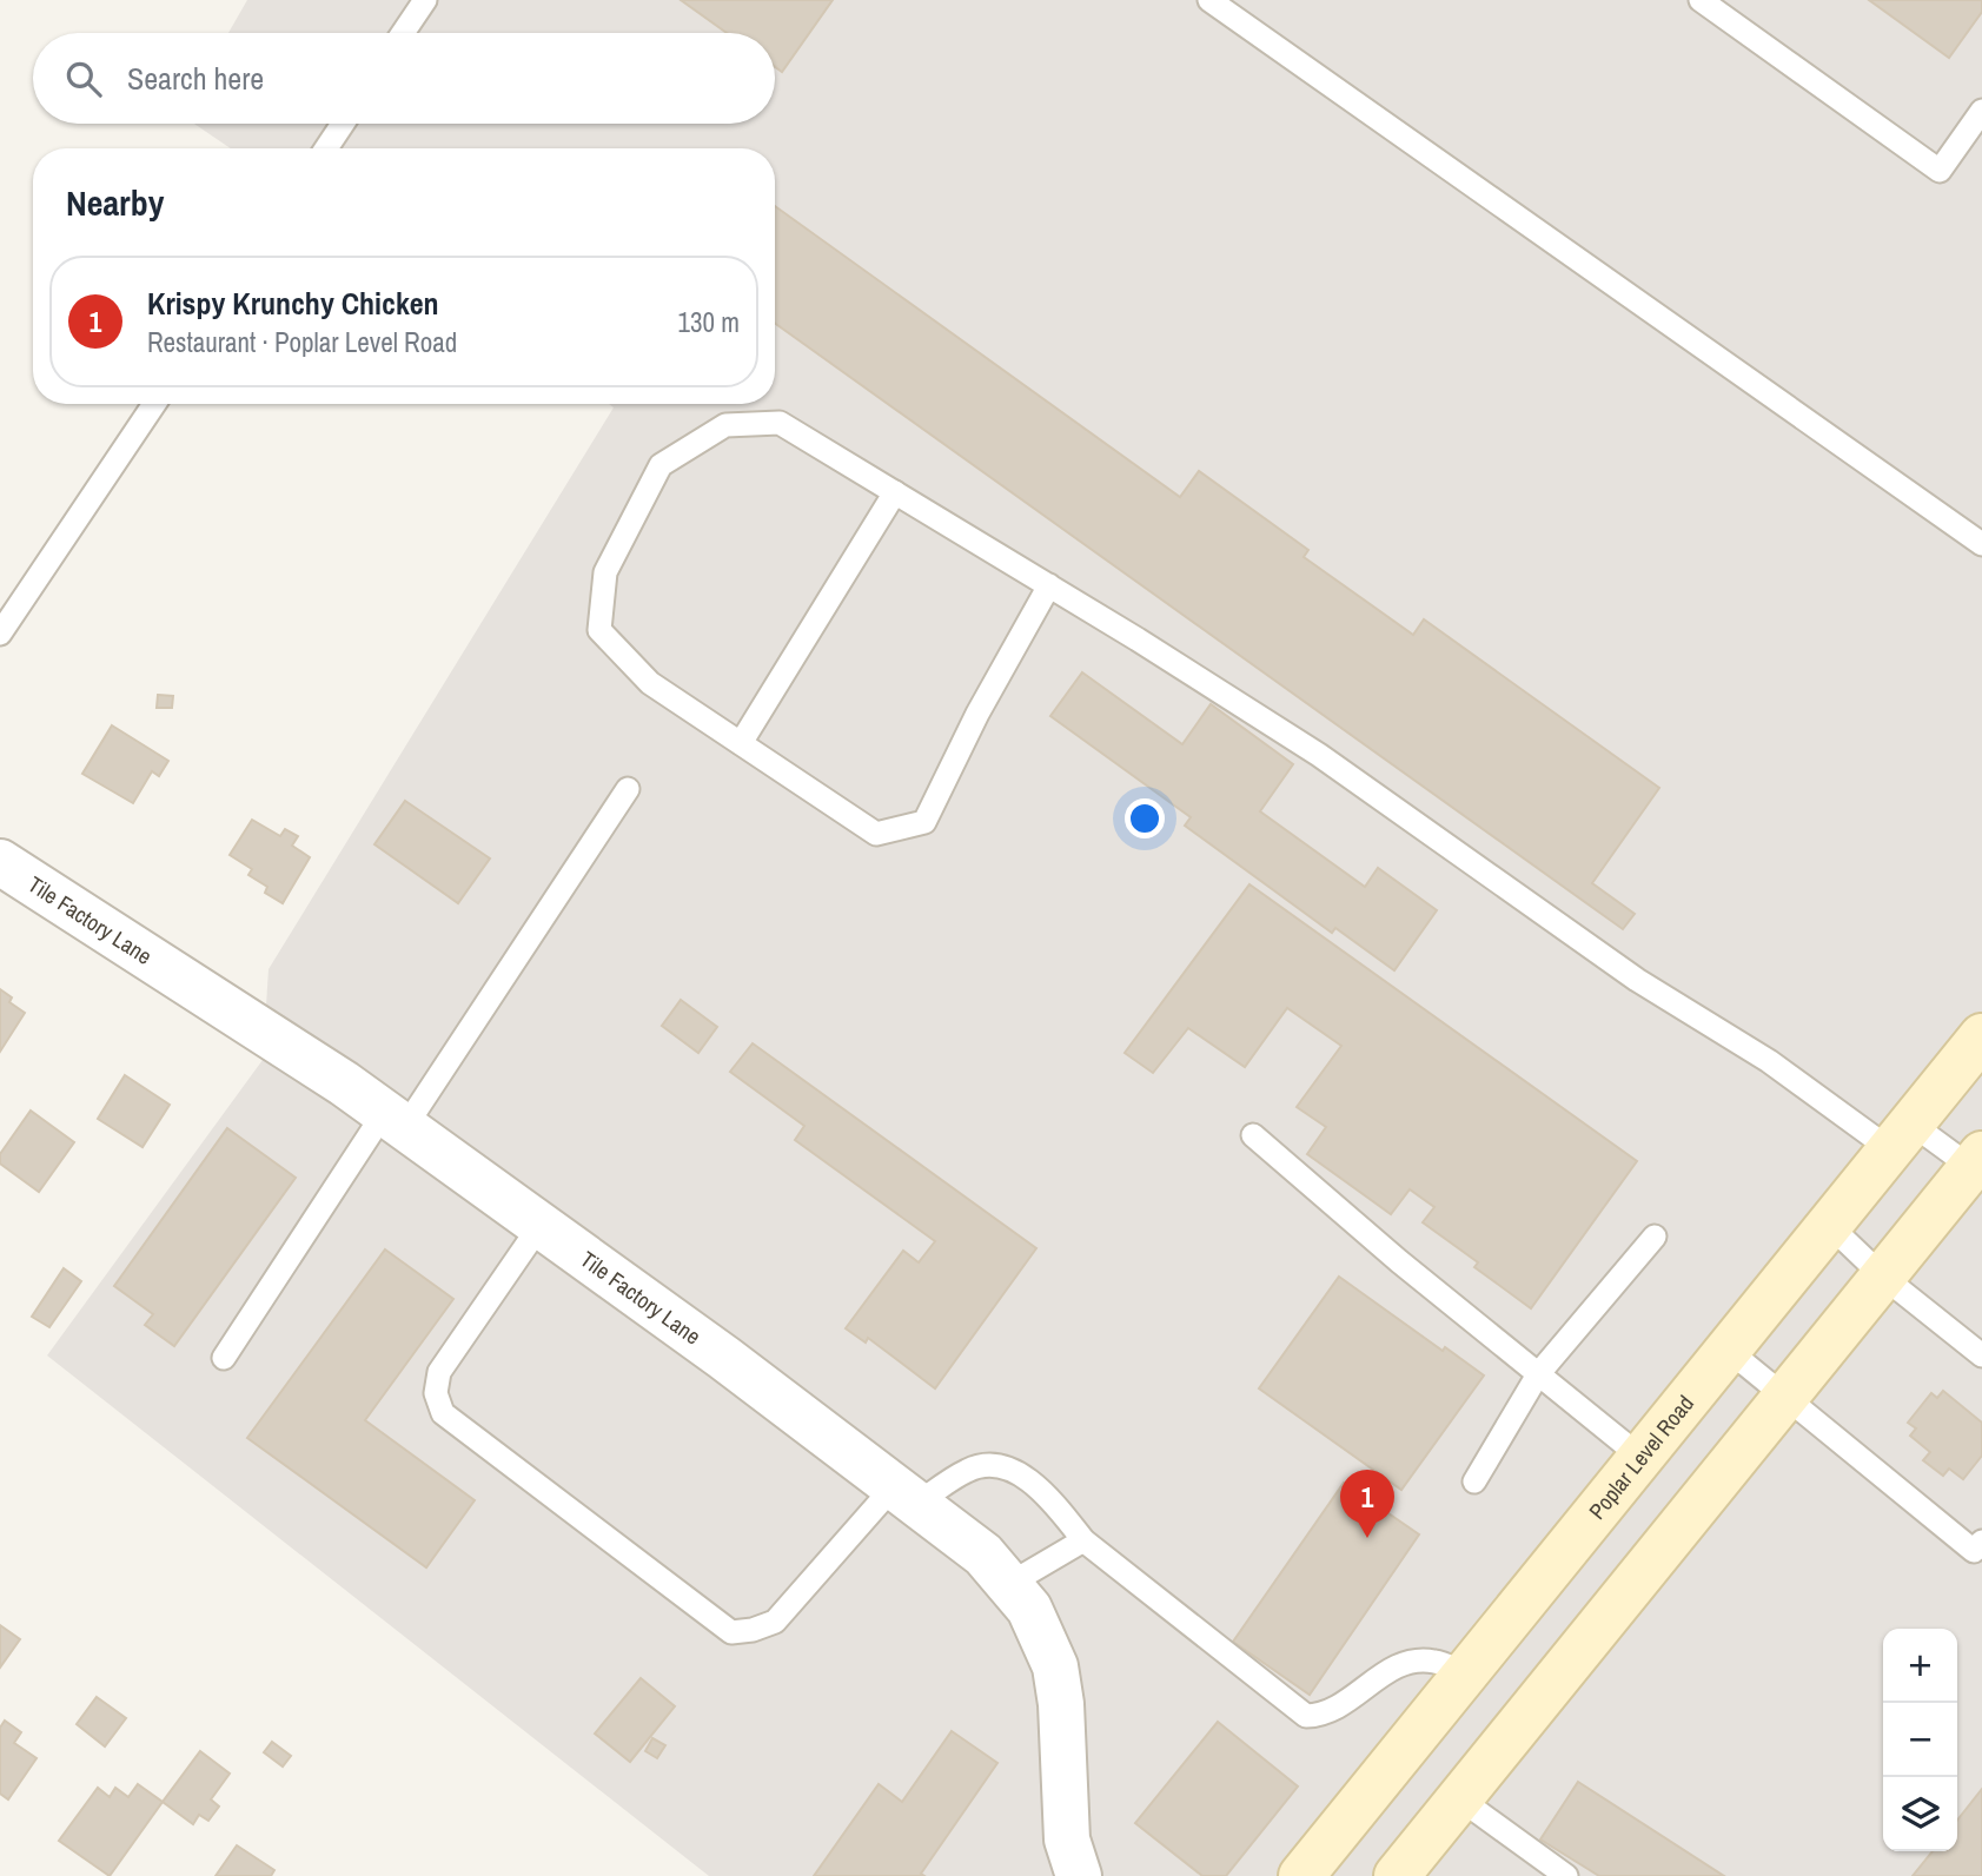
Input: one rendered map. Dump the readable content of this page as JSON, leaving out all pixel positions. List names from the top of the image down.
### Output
{
  "streets": {
    "main road": ["Poplar Level Road"],
    "street": ["Tile Factory Lane"]
  },
  "page": {
    "search": "Search here",
    "heading": "Nearby",
    "list": [
      {
        "mark": "1",
        "name": "Krispy Krunchy Chicken",
        "note": "Restaurant · Poplar Level Road",
        "value": "130 m"
      }
    ],
    "pins": "1",
    "map_buttons": ["+", "−"]
  }
}
